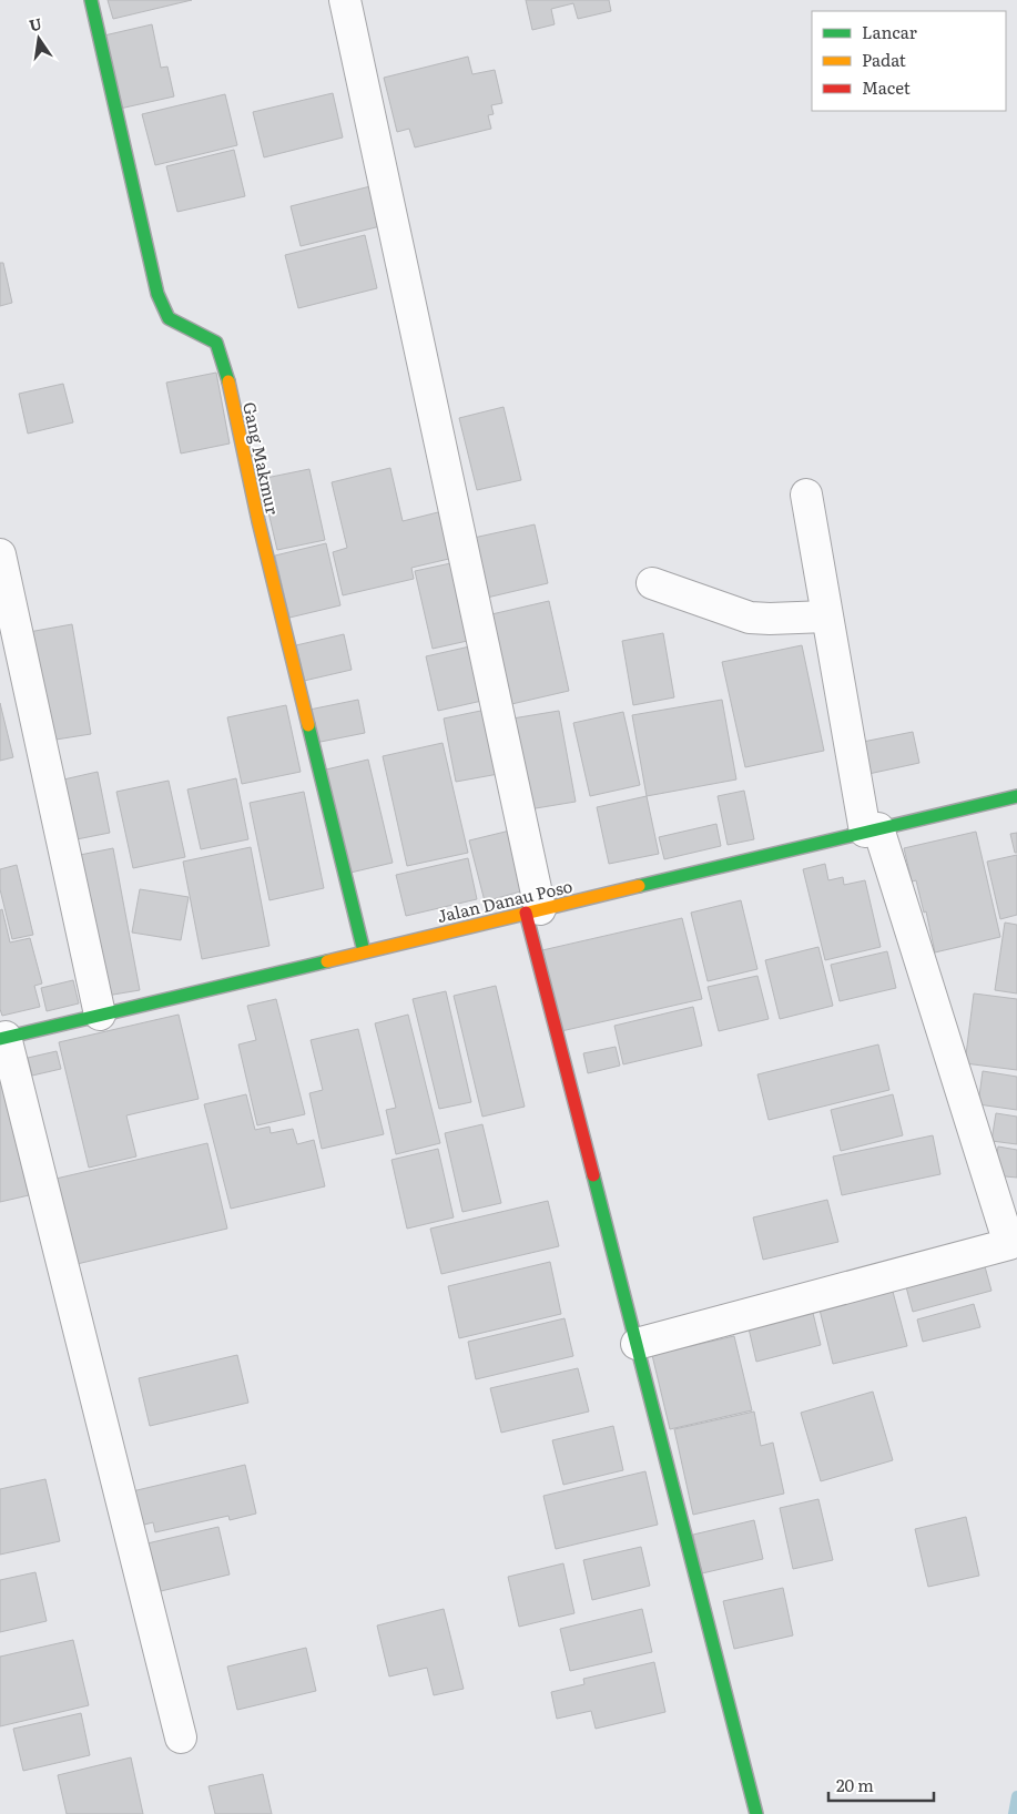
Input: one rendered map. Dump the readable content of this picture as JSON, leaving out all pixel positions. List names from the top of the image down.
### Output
{
  "streets": {
    "street": ["Gang Makmur", "Jalan Danau Poso"]
  },
  "crossings": [
    ["Gang Makmur", "Jalan Danau Poso"]
  ],
  "legend": ["Lancar", "Padat", "Macet"],
  "scale_bar": "20 m",
  "north": "top"
}
